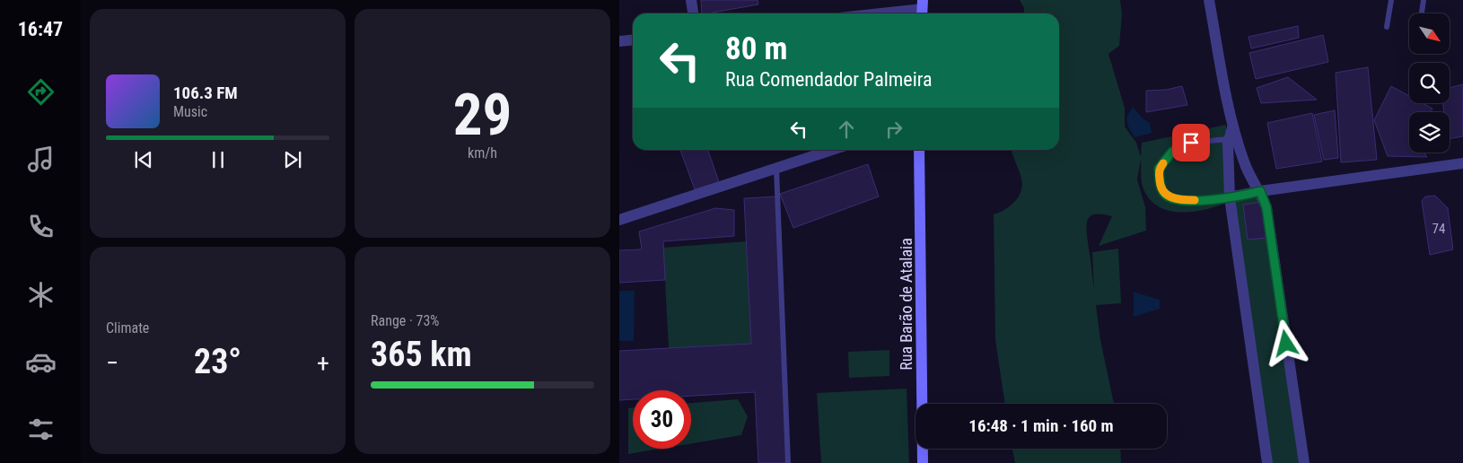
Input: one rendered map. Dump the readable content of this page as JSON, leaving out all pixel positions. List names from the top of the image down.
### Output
{
  "streets": {
    "main road": ["Rua Barão de Atalaia"]
  },
  "house_numbers": ["74"],
  "north": "bottom right",
  "page": {
    "tabs": "16:47",
    "tile": [
      ["29", "km/h"],
      "Climate",
      ["Range · 73%", "365 km"]
    ],
    "turn": ["80 m", "Rua Comendador Palmeira"],
    "song": ["106.3 FM", "Music"],
    "heat": ["−", "23°", "+"],
    "limit": "30",
    "trip": "16:48 · 1 min · 160 m"
  }
}
